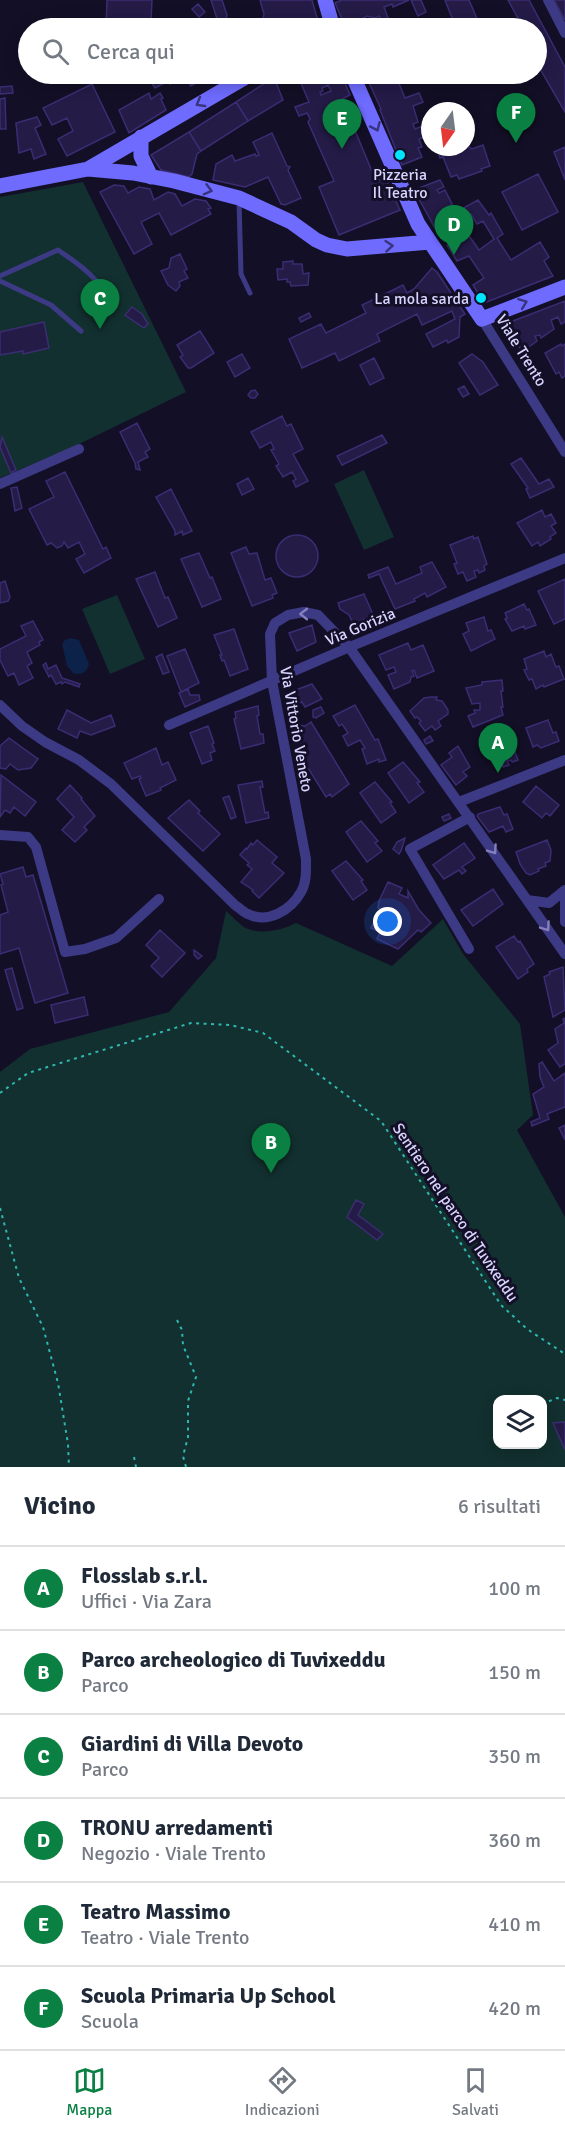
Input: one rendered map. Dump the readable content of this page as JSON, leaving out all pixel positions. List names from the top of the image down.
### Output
{
  "streets": {
    "street": ["Viale Trento", "Via Gorizia", "Via Vittorio Veneto"],
    "path": ["Sentiero nel parco di Tuvixeddu"]
  },
  "crossings": [
    ["Via Gorizia", "Via Vittorio Veneto"]
  ],
  "one_way": ["Viale Trento"],
  "places": ["Pizzeria Il Teatro", "La mola sarda"],
  "north": "bottom",
  "page": {
    "search": "Cerca qui",
    "pins": [
      "F",
      "E",
      "D",
      "C",
      "A",
      "B"
    ],
    "heading": ["Vicino", "6 risultati"],
    "list": [
      {
        "mark": "A",
        "name": "Flosslab s.r.l.",
        "note": "Uffici · Via Zara",
        "value": "100 m"
      },
      {
        "mark": "B",
        "name": "Parco archeologico di Tuvixeddu",
        "note": "Parco",
        "value": "150 m"
      },
      {
        "mark": "C",
        "name": "Giardini di Villa Devoto",
        "note": "Parco",
        "value": "350 m"
      },
      {
        "mark": "D",
        "name": "TRONU arredamenti",
        "note": "Negozio · Viale Trento",
        "value": "360 m"
      },
      {
        "mark": "E",
        "name": "Teatro Massimo",
        "note": "Teatro · Viale Trento",
        "value": "410 m"
      },
      {
        "mark": "F",
        "name": "Scuola Primaria Up School",
        "note": "Scuola",
        "value": "420 m"
      }
    ],
    "nav": ["Mappa", "Indicazioni", "Salvati"]
  }
}
